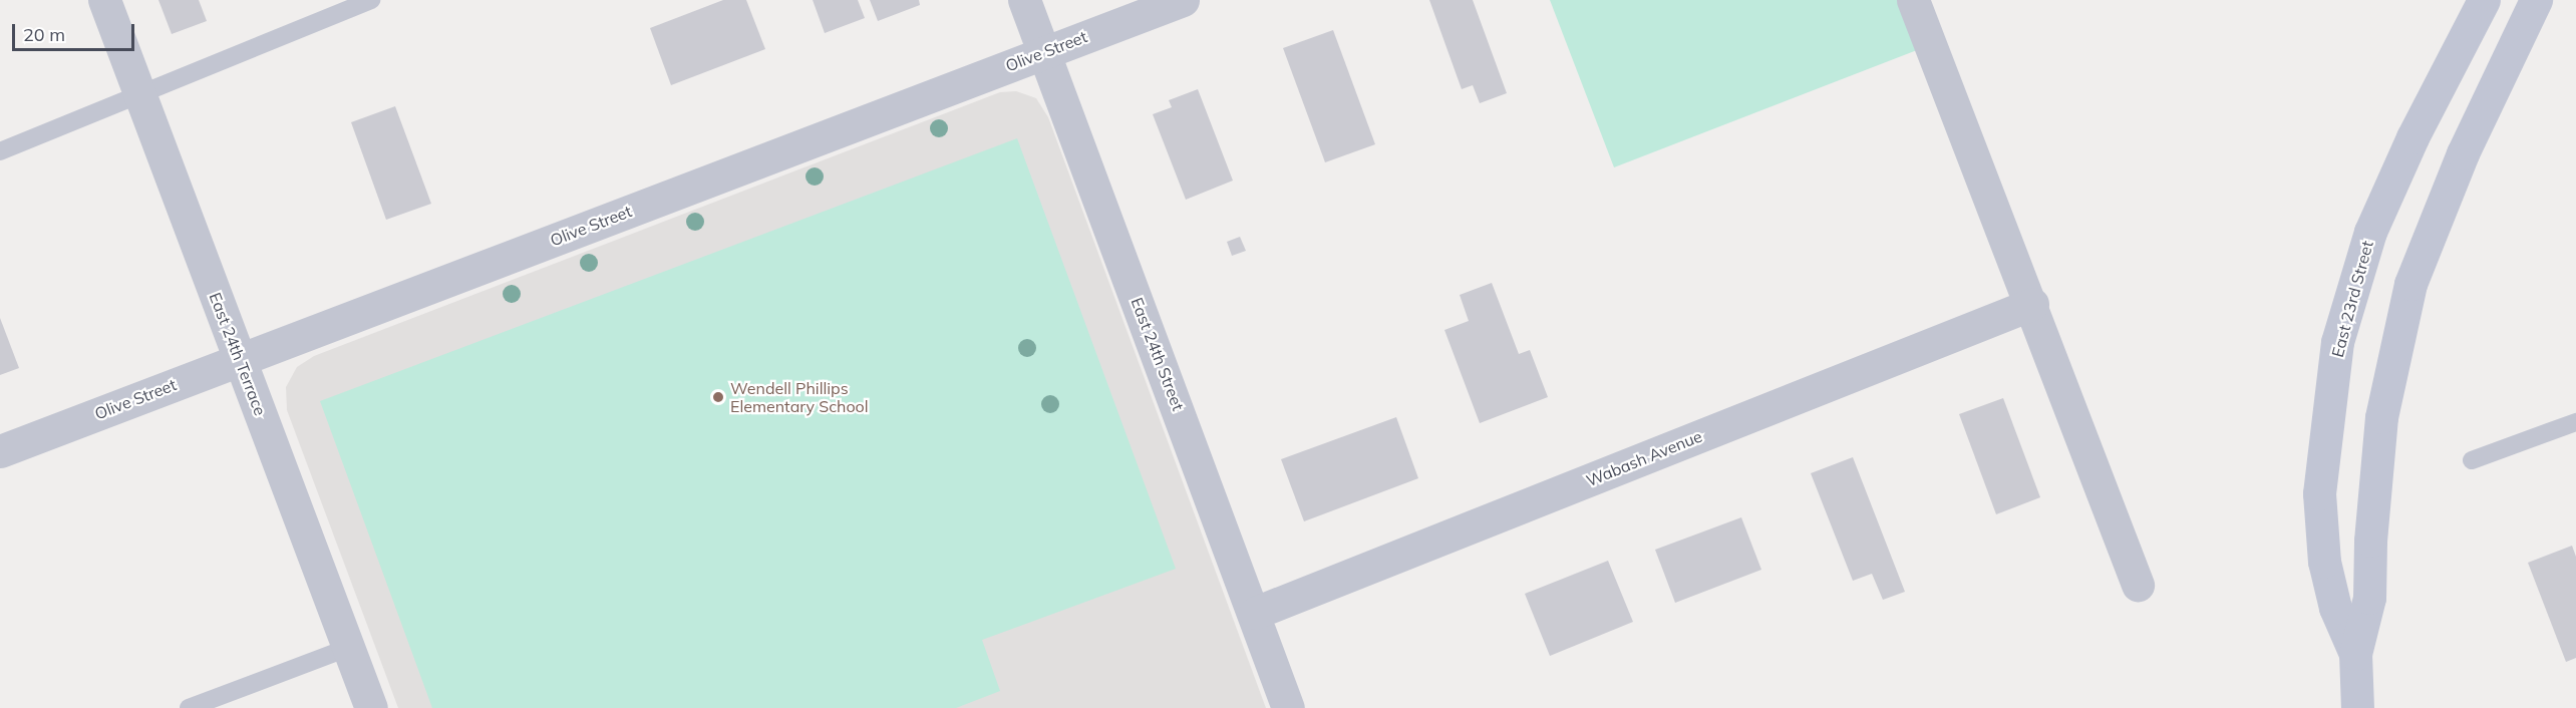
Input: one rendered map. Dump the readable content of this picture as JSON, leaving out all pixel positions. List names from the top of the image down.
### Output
{
  "streets": {
    "main road": ["East 23rd Street"],
    "street": [
      "Olive Street",
      "East 24th Terrace",
      "East 24th Street",
      "Wabash Avenue"
    ]
  },
  "crossings": [
    ["Olive Street", "East 24th Terrace"],
    ["Olive Street", "East 24th Street"],
    ["East 24th Street", "Wabash Avenue"]
  ],
  "places": ["Wendell Phillips Elementary School"],
  "scale_bar": "20 m"
}
